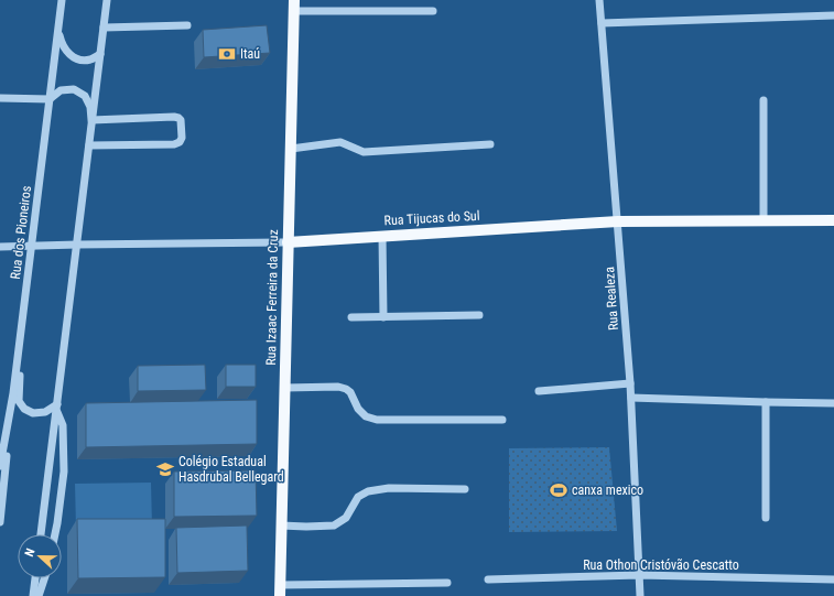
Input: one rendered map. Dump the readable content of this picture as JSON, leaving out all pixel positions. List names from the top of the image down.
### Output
{
  "streets": {
    "main road": ["Rua Tijucas do Sul", "Rua Izaac Ferreira da Cruz"],
    "street": ["Rua dos Pioneiros", "Rua Realeza", "Rua Othon Cristóvão Cescatto"]
  },
  "crossings": [
    ["Rua Tijucas do Sul", "Rua dos Pioneiros"],
    ["Rua Tijucas do Sul", "Rua Izaac Ferreira da Cruz"],
    ["Rua Tijucas do Sul", "Rua Realeza"],
    ["Rua Realeza", "Rua Othon Cristóvão Cescatto"]
  ],
  "places": {
    "bank": ["Itaú"],
    "school or university": ["Colégio Estadual Hasdrubal Bellegard"],
    "sports": ["canxa mexico"]
  },
  "north": "left"
}
